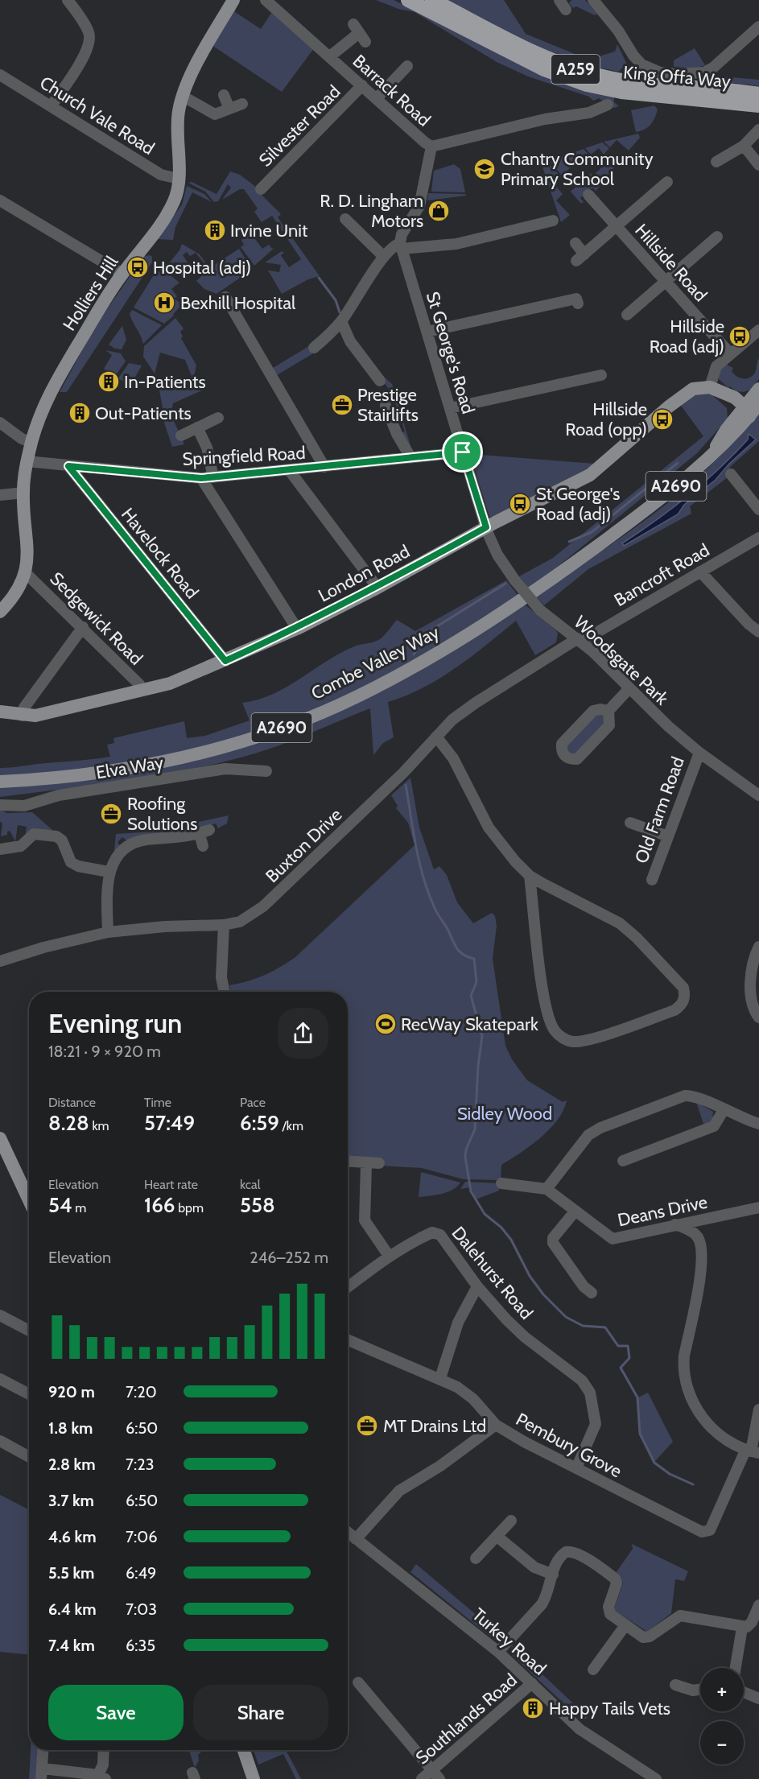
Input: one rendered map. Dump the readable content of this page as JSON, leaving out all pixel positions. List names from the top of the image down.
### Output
{
  "streets": {
    "highway": ["A259", "King Offa Way"],
    "main road": [
      "Holliers Hill",
      "A2690",
      "London Road",
      "Combe Valley Way"
    ],
    "street": [
      "Barrack Road",
      "Church Vale Road",
      "Silvester Road",
      "Hillside Road",
      "St George's Road",
      "Springfield Road",
      "Havelock Road",
      "Bancroft Road",
      "Sedgewick Road",
      "Woodsgate Park",
      "Elva Way",
      "Old Farm Road",
      "Buxton Drive",
      "Deans Drive",
      "Dalehurst Road",
      "Pembury Grove",
      "Turkey Road",
      "Southlands Road"
    ]
  },
  "crossings": [
    ["Barrack Road", "Silvester Road"],
    ["Church Vale Road", "Holliers Hill"],
    ["Holliers Hill", "Springfield Road"],
    ["Holliers Hill", "Sedgewick Road"],
    ["St George's Road", "Springfield Road"],
    ["St George's Road", "London Road"],
    ["St George's Road", "Woodsgate Park"],
    ["Springfield Road", "Havelock Road"],
    ["Havelock Road", "London Road"],
    ["London Road", "Sedgewick Road"],
    ["London Road", "Woodsgate Park"],
    ["Bancroft Road", "Woodsgate Park"],
    ["Bancroft Road", "Buxton Drive"],
    ["Woodsgate Park", "Old Farm Road"],
    ["Woodsgate Park", "Buxton Drive"],
    ["Dalehurst Road", "Pembury Grove"],
    ["Turkey Road", "Southlands Road"]
  ],
  "parks": ["Sidley Wood"],
  "places": {
    "school or university": ["Chantry Community Primary School"],
    "shop": ["R. D. Lingham Motors"],
    "building": [
      "Irvine Unit",
      "In-Patients",
      "Out-Patients",
      "Happy Tails Vets"
    ],
    "bus stop": [
      "Hospital (adj)",
      "Hillside Road (adj)",
      "Hillside Road (opp)",
      "St George's Road (adj)"
    ],
    "hospital": ["Bexhill Hospital"],
    "office": ["Prestige Stairlifts", "Roofing Solutions", "MT Drains Ltd"],
    "sports": ["RecWay Skatepark"]
  },
  "page": {
    "heading": ["Evening run", "18:21 · 9 × 920 m"],
    "stats": [
      ["Distance", "8.28 km"],
      ["Time", "57:49"],
      ["Pace", "6:59 /km"],
      ["Elevation", "54 m"],
      ["Heart rate", "166 bpm"],
      ["kcal", "558"]
    ],
    "chart": ["Elevation", "246–252 m"],
    "list": [
      {
        "name": "920 m",
        "note": "7:20"
      },
      {
        "name": "1.8 km",
        "note": "6:50"
      },
      {
        "name": "2.8 km",
        "note": "7:23"
      },
      {
        "name": "3.7 km",
        "note": "6:50"
      },
      {
        "name": "4.6 km",
        "note": "7:06"
      },
      {
        "name": "5.5 km",
        "note": "6:49"
      },
      {
        "name": "6.4 km",
        "note": "7:03"
      },
      {
        "name": "7.4 km",
        "note": "6:35"
      }
    ],
    "map_buttons": ["+", "−"],
    "buttons": ["Save", "Share"]
  }
}
